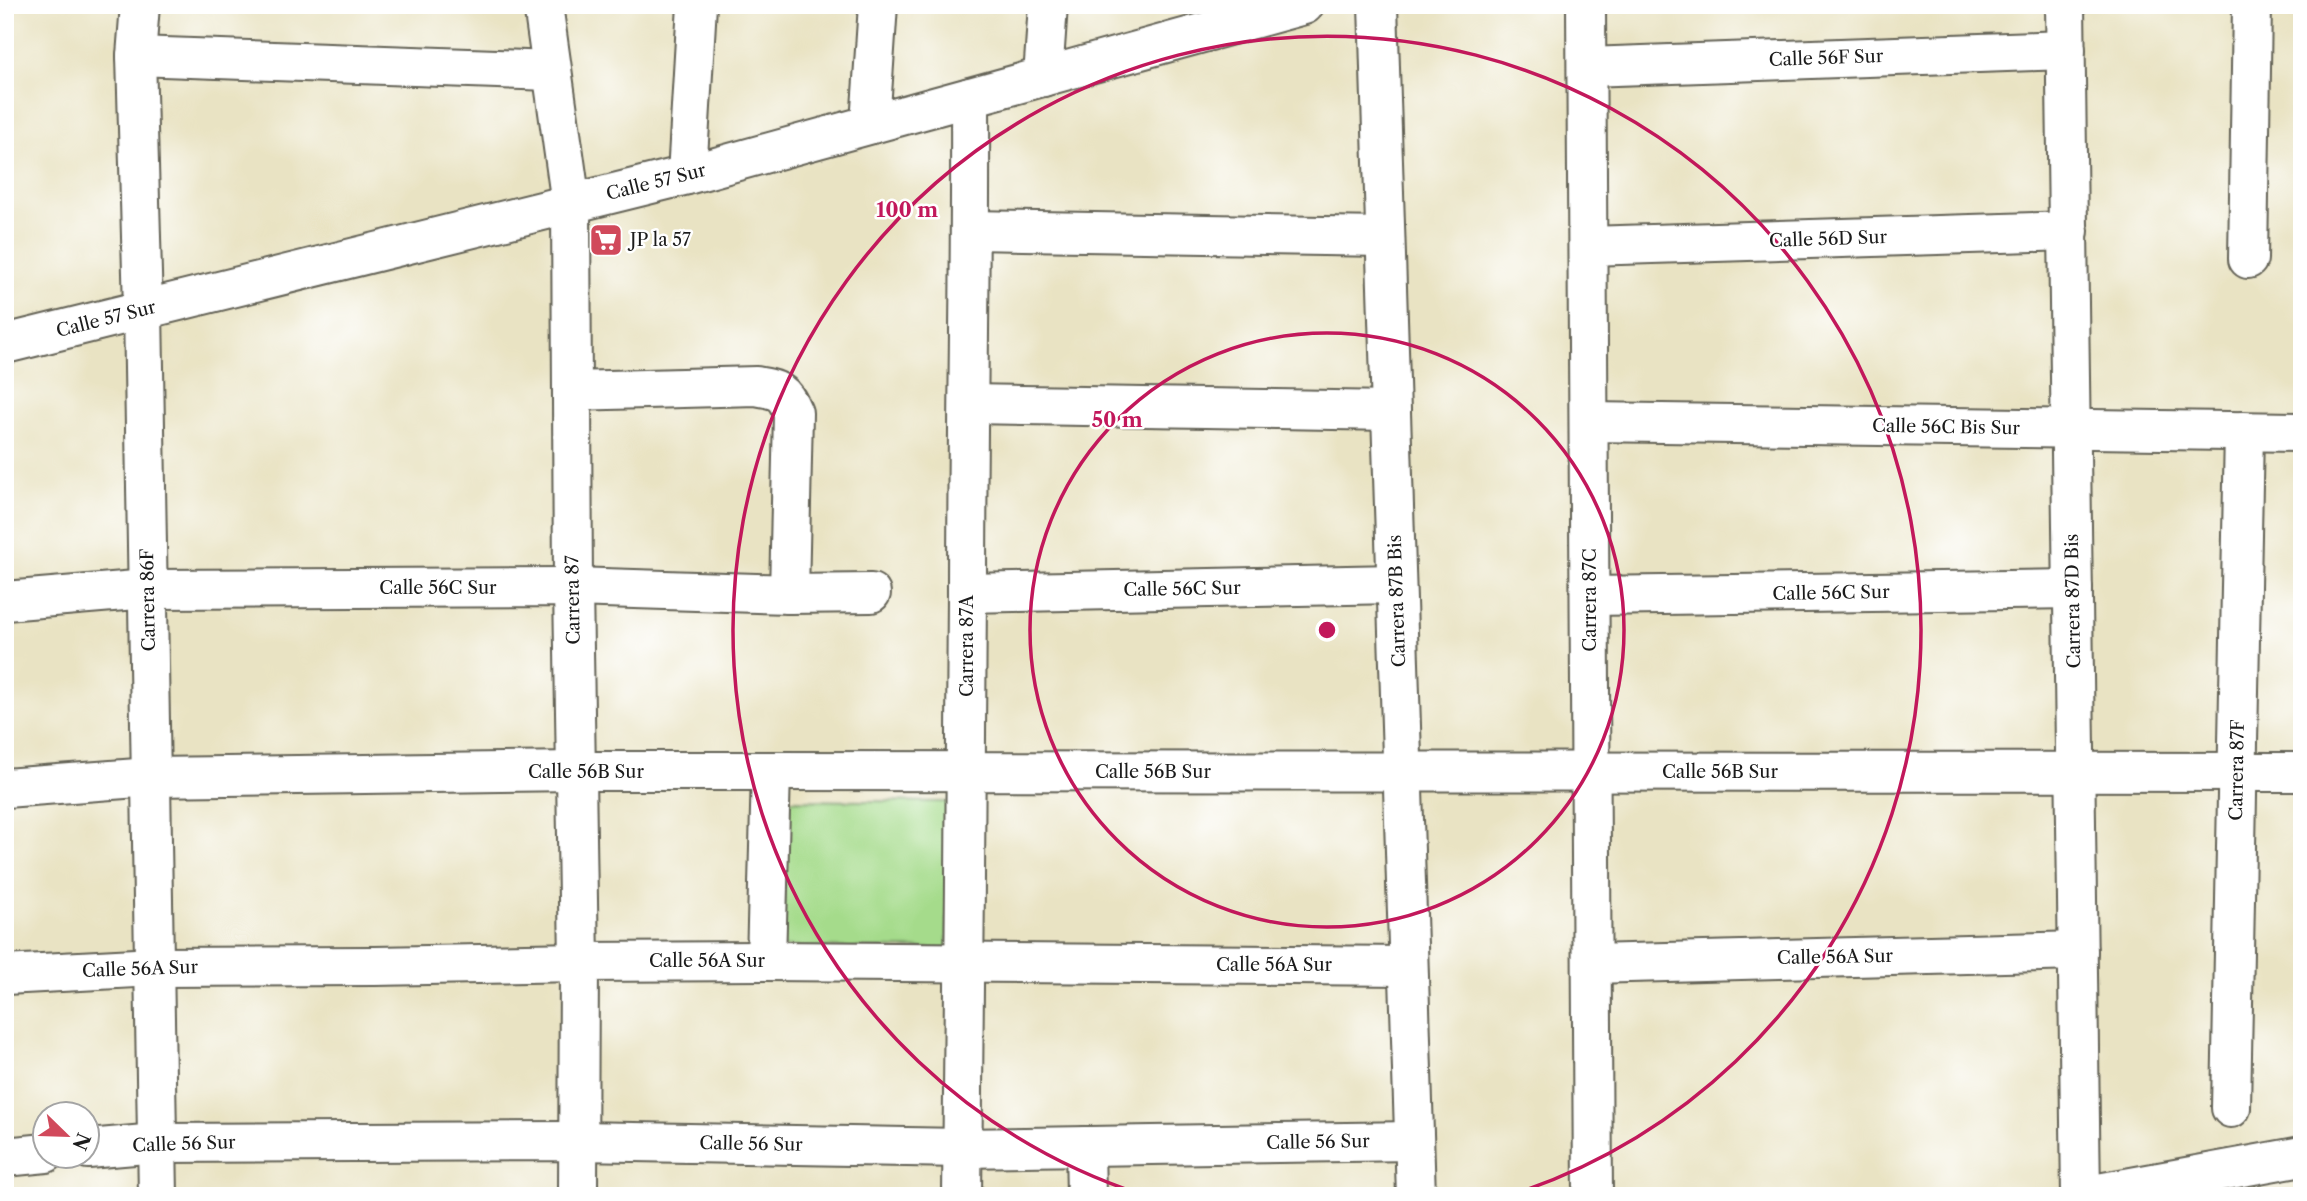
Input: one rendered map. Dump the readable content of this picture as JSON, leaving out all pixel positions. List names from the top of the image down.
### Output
{
  "streets": {
    "street": [
      "Calle 56F Sur",
      "Calle 57 Sur",
      "Calle 56D Sur",
      "Calle 56C Bis Sur",
      "Calle 56C Sur",
      "Carrera 86F",
      "Carrera 87",
      "Carrera 87C",
      "Carrera 87B Bis",
      "Carrera 87D Bis",
      "Carrera 87A",
      "Carrera 87F",
      "Calle 56B Sur",
      "Calle 56A Sur",
      "Calle 56 Sur"
    ]
  },
  "crossings": [
    ["Calle 56F Sur", "Carrera 87C"],
    ["Calle 56F Sur", "Carrera 87D Bis"],
    ["Calle 57 Sur", "Carrera 86F"],
    ["Calle 57 Sur", "Carrera 87"],
    ["Calle 57 Sur", "Carrera 87A"],
    ["Calle 56D Sur", "Carrera 87C"],
    ["Calle 56D Sur", "Carrera 87D Bis"],
    ["Calle 56C Bis Sur", "Carrera 87C"],
    ["Calle 56C Bis Sur", "Carrera 87D Bis"],
    ["Calle 56C Bis Sur", "Carrera 87F"],
    ["Calle 56C Sur", "Carrera 86F"],
    ["Calle 56C Sur", "Carrera 87"],
    ["Calle 56C Sur", "Carrera 87C"],
    ["Calle 56C Sur", "Carrera 87B Bis"],
    ["Calle 56C Sur", "Carrera 87D Bis"],
    ["Calle 56C Sur", "Carrera 87A"],
    ["Carrera 86F", "Calle 56B Sur"],
    ["Carrera 86F", "Calle 56A Sur"],
    ["Carrera 86F", "Calle 56 Sur"],
    ["Carrera 87", "Calle 56B Sur"],
    ["Carrera 87", "Calle 56A Sur"],
    ["Carrera 87", "Calle 56 Sur"],
    ["Carrera 87C", "Calle 56B Sur"],
    ["Carrera 87C", "Calle 56A Sur"],
    ["Carrera 87B Bis", "Calle 56B Sur"],
    ["Carrera 87B Bis", "Calle 56A Sur"],
    ["Carrera 87B Bis", "Calle 56 Sur"],
    ["Carrera 87D Bis", "Calle 56B Sur"],
    ["Carrera 87D Bis", "Calle 56A Sur"],
    ["Carrera 87A", "Calle 56B Sur"],
    ["Carrera 87A", "Calle 56A Sur"],
    ["Carrera 87A", "Calle 56 Sur"],
    ["Carrera 87F", "Calle 56B Sur"]
  ],
  "places": {
    "supermarket": ["JP la 57"]
  },
  "north": "bottom right",
  "rings": ["100 m", "50 m"]
}
